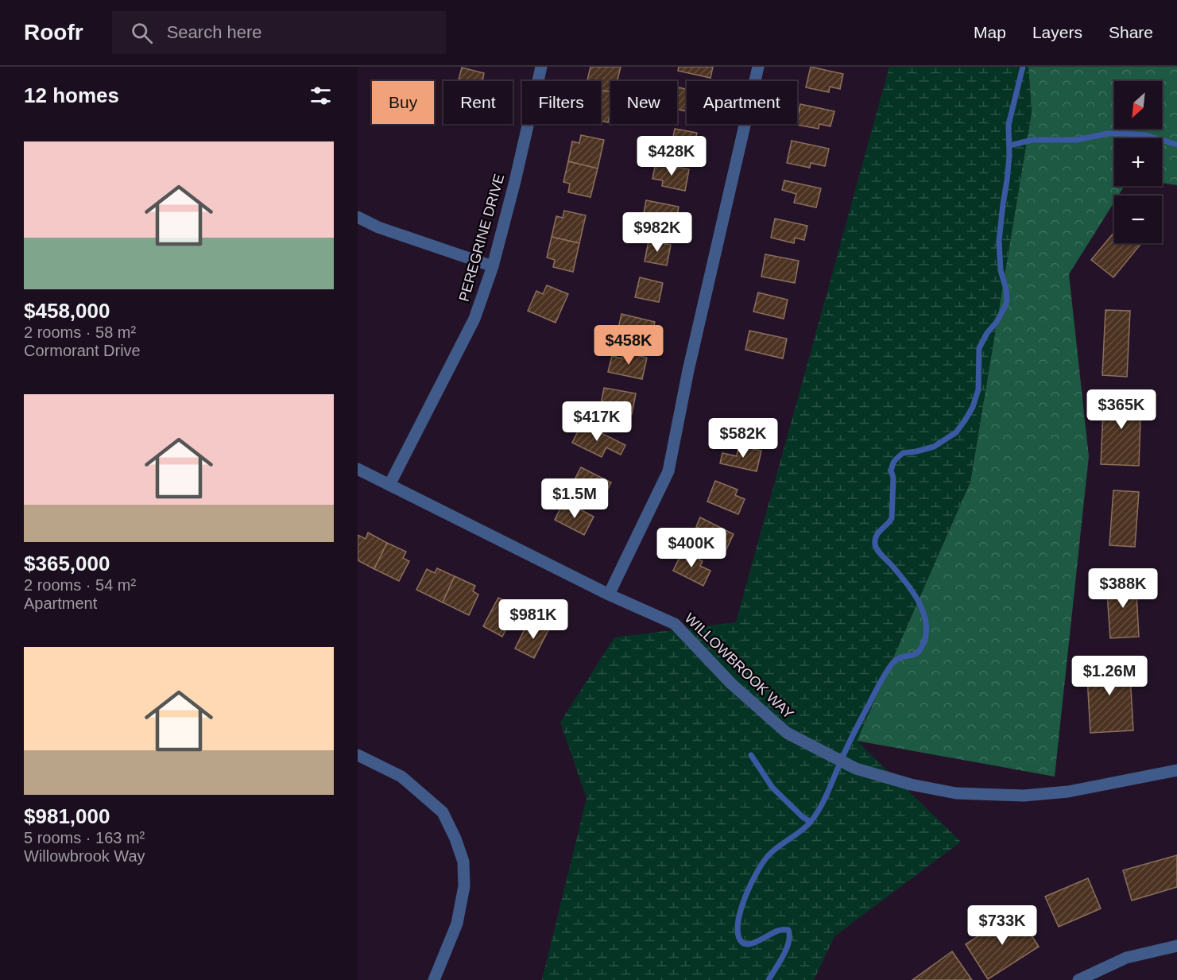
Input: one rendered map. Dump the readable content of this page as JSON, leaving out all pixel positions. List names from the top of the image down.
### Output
{
  "streets": {
    "street": ["PEREGRINE DRIVE", "WILLOWBROOK WAY"]
  },
  "crossings": [
    ["PEREGRINE DRIVE", "WILLOWBROOK WAY"]
  ],
  "north": "bottom left",
  "page": {
    "header": "Roofr",
    "search": "Search here",
    "nav": ["Map", "Layers", "Share"],
    "heading": "12 homes",
    "map_buttons": ["+", "−"],
    "chip": [
      "Buy",
      "Rent",
      "Filters",
      "New",
      "Apartment"
    ],
    "list": [
      {
        "name": "$458,000",
        "note": "2 rooms · 58 m² · Cormorant Drive"
      },
      {
        "name": "$365,000",
        "note": "2 rooms · 54 m² · Apartment"
      },
      {
        "name": "$981,000",
        "note": "5 rooms · 163 m² · Willowbrook Way"
      }
    ],
    "price": [
      "$428K",
      "$982K",
      "$458K",
      "$365K",
      "$417K",
      "$582K",
      "$1.5M",
      "$400K",
      "$388K",
      "$981K",
      "$1.26M",
      "$733K"
    ]
  }
}
